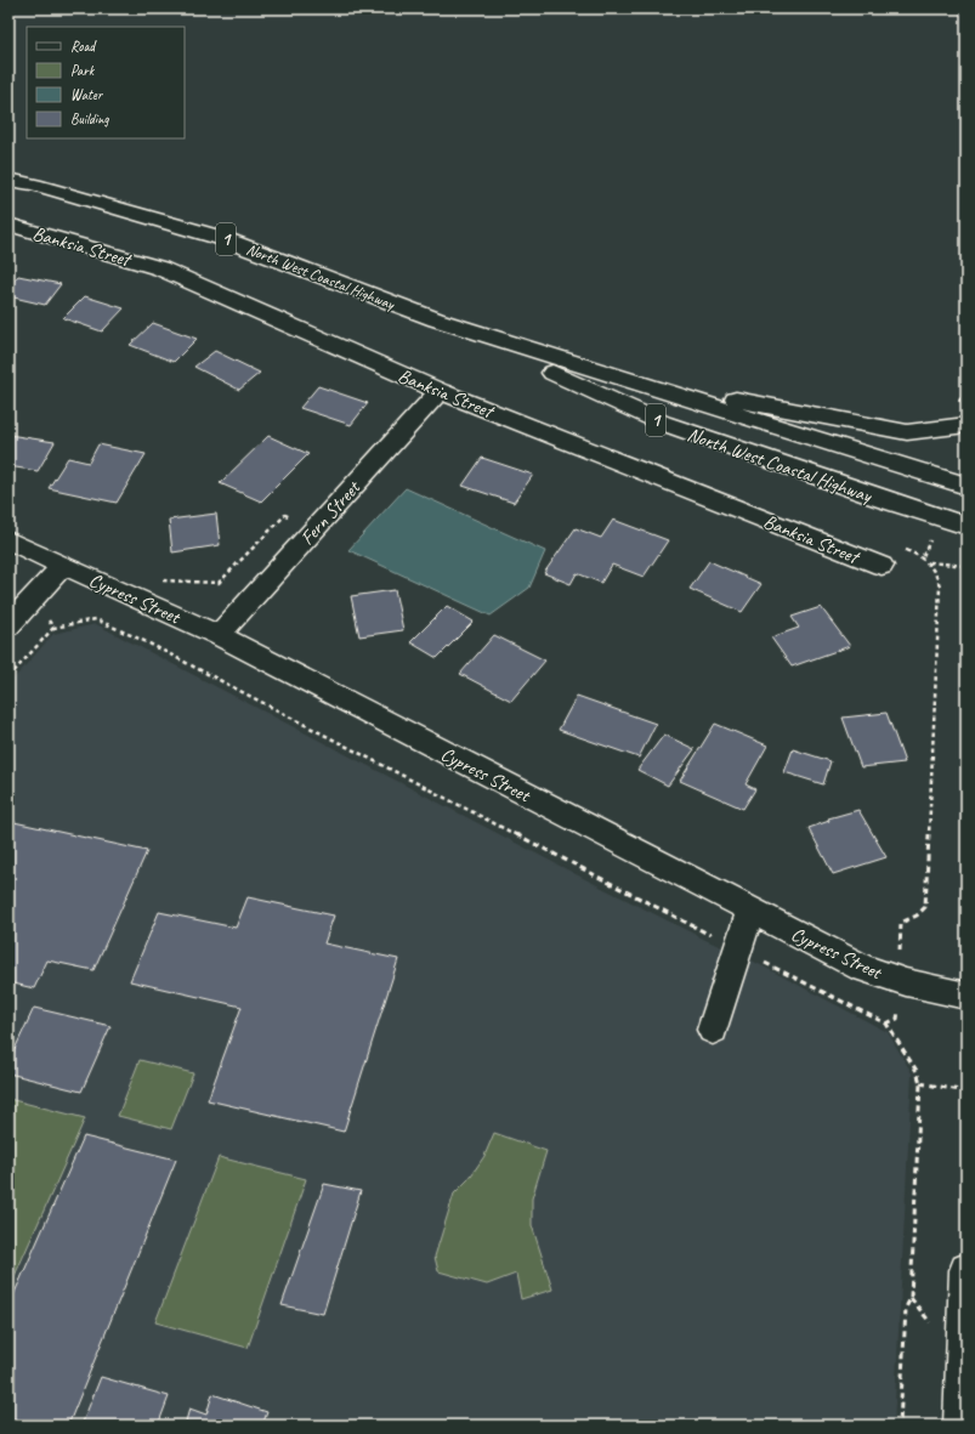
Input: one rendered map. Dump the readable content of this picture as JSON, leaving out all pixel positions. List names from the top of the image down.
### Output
{
  "streets": {
    "main road": [
      "1",
      "Banksia Street",
      "North West Coastal Highway",
      "Fern Street",
      "Cypress Street"
    ]
  },
  "crossings": [
    ["Banksia Street", "Fern Street"],
    ["Fern Street", "Cypress Street"]
  ],
  "legend": [
    "Road",
    "Park",
    "Water",
    "Building"
  ]
}
